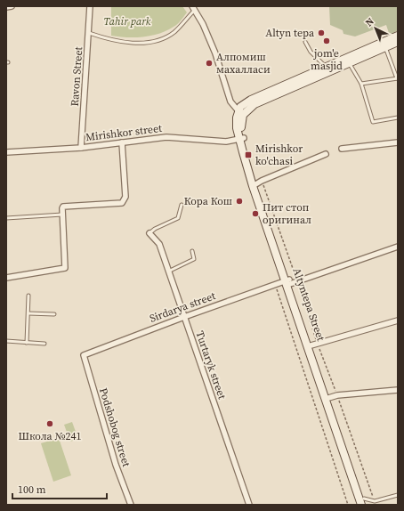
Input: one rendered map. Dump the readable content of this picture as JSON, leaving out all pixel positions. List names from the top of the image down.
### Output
{
  "streets": {
    "main road": ["Altyntepa Street"],
    "street": [
      "Ravon Street",
      "Mirishkor street",
      "Sirdarya street",
      "Turtaryk street",
      "Podshobog street"
    ]
  },
  "crossings": [
    ["Ravon Street", "Mirishkor street"],
    ["Mirishkor street", "Altyntepa Street"],
    ["Altyntepa Street", "Sirdarya street"],
    ["Sirdarya street", "Turtaryk street"],
    ["Sirdarya street", "Podshobog street"]
  ],
  "parks": ["Tahir park"],
  "places": {
    "other": [
      "Altyn tepa",
      "jom'e masjid",
      "Алпомиш махалласи",
      "Кора Кош",
      "Пит стоп оригинал",
      "Школа №241"
    ],
    "transit": ["Mirishkor ko'chasi"]
  },
  "scale_bar": "100 m",
  "north": "top left"
}
